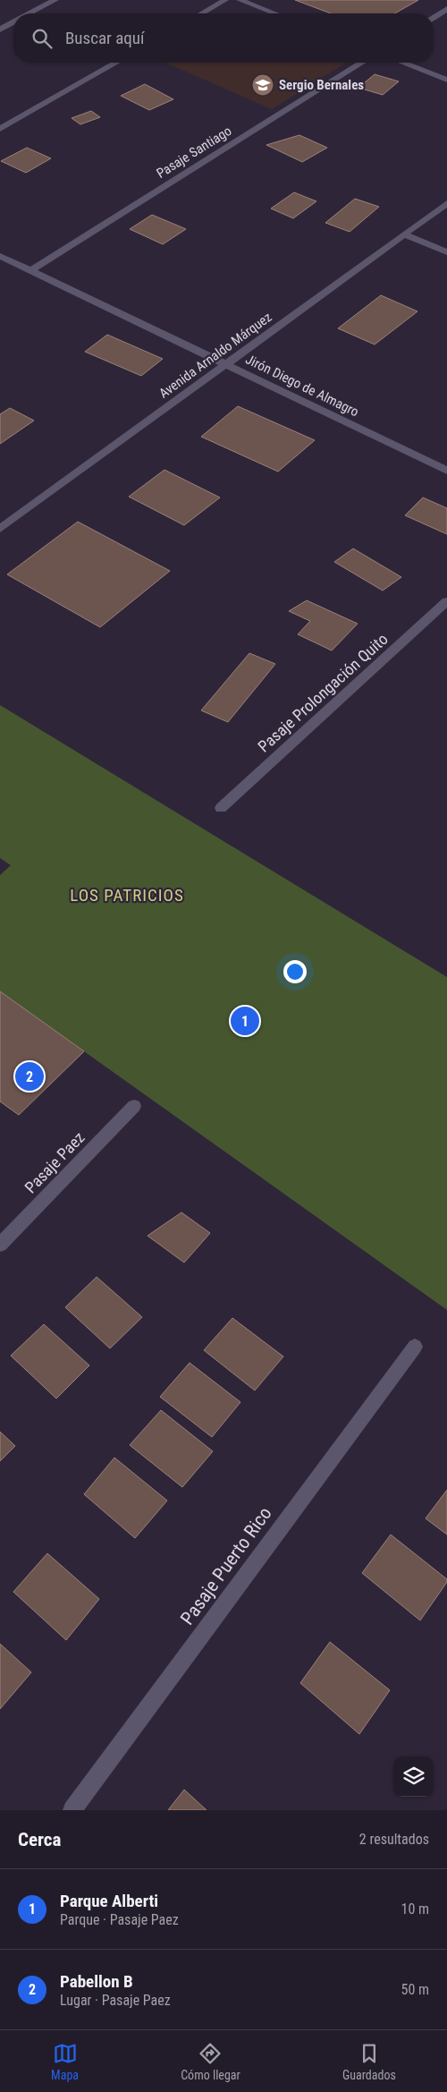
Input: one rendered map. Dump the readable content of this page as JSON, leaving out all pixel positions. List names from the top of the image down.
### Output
{
  "streets": {
    "street": [
      "Pasaje Santiago",
      "Avenida Arnaldo Márquez",
      "Jirón Diego de Almagro",
      "Pasaje Prolongación Quito",
      "Pasaje Paez",
      "Pasaje Puerto Rico"
    ]
  },
  "crossings": [
    ["Pasaje Santiago", "Jirón Diego de Almagro"],
    ["Avenida Arnaldo Márquez", "Jirón Diego de Almagro"]
  ],
  "districts": ["LOS PATRICIOS"],
  "places": {
    "school or university": ["Sergio Bernales"]
  },
  "page": {
    "search": "Buscar aquí",
    "pins": ["1", "2"],
    "heading": ["Cerca", "2 resultados"],
    "list": [
      {
        "mark": "1",
        "name": "Parque Alberti",
        "note": "Parque · Pasaje Paez",
        "value": "10 m"
      },
      {
        "mark": "2",
        "name": "Pabellon B",
        "note": "Lugar · Pasaje Paez",
        "value": "50 m"
      }
    ],
    "nav": ["Mapa", "Cómo llegar", "Guardados"]
  }
}
